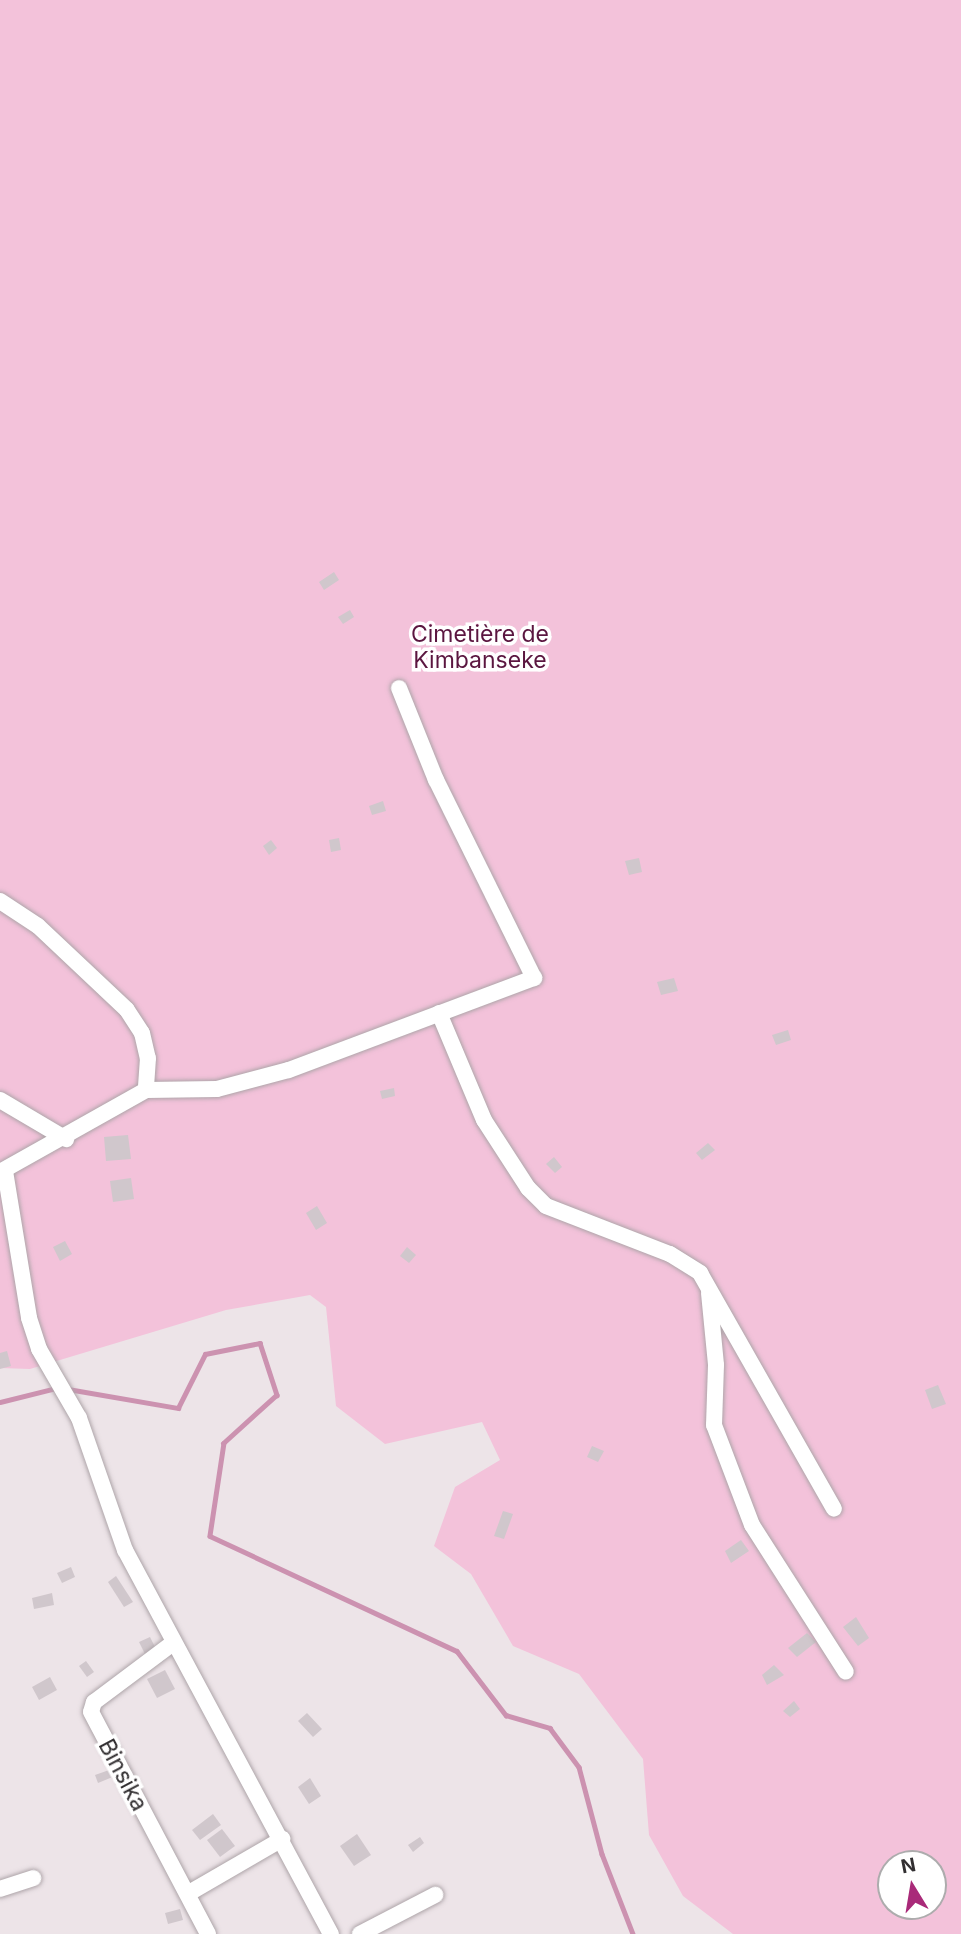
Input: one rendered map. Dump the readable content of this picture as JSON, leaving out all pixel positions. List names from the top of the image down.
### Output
{
  "streets": {
    "street": ["Binsika"]
  },
  "parks": ["Cimetière de Kimbanseke"],
  "north": "top"
}
